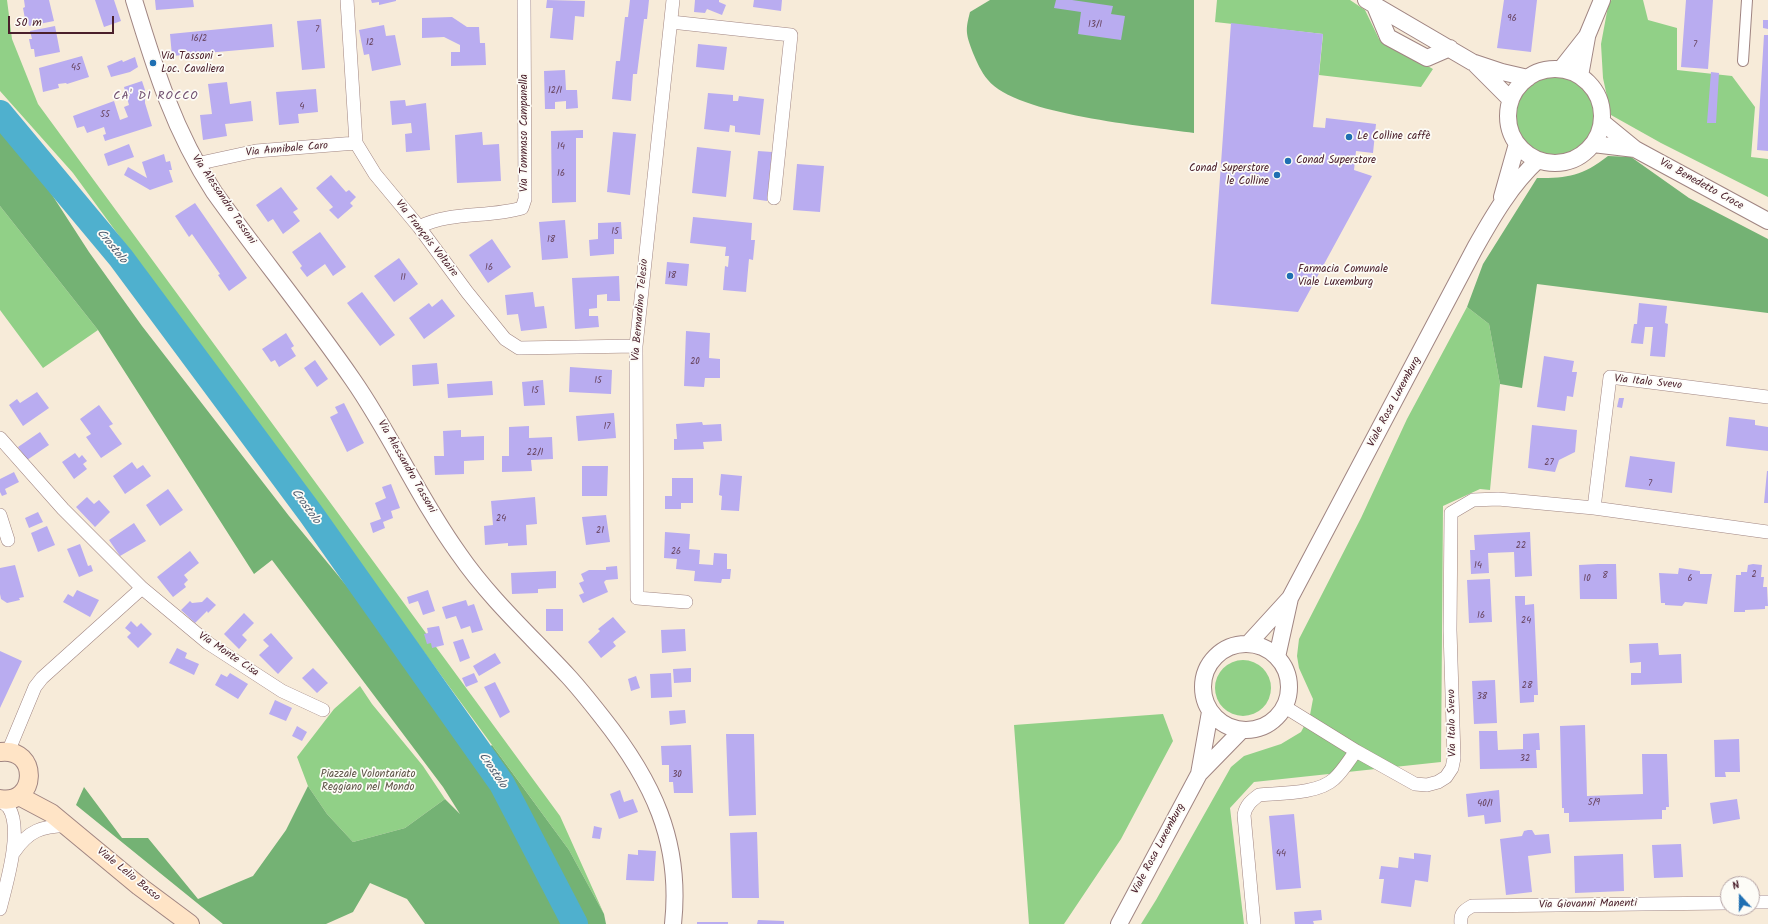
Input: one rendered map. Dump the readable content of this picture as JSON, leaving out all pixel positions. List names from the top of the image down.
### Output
{
  "streets": {
    "main road": ["Viale Lelio Basso"],
    "street": [
      "Via Tommaso Campanella",
      "Via Annibale Caro",
      "Via Benedetto Croce",
      "Via Alessandro Tassoni",
      "Via François Voltaire",
      "Via Bernardino Telesio",
      "Via Italo Svevo",
      "Viale Rosa Luxemburg",
      "Via Monte Cisa",
      "Via Giovanni Manenti"
    ]
  },
  "crossings": [
    ["Via Tommaso Campanella", "Via François Voltaire"],
    ["Via Annibale Caro", "Via Alessandro Tassoni"],
    ["Via Annibale Caro", "Via François Voltaire"],
    ["Via Benedetto Croce", "Viale Rosa Luxemburg"],
    ["Via François Voltaire", "Via Bernardino Telesio"]
  ],
  "districts": ["CA' DI ROCCO"],
  "water": ["Crostolo"],
  "parks": ["Piazzale Volontariato Reggiano nel Mondo"],
  "places": [
    "Via Tassoni - Loc. Cavaliera",
    "Le Colline caffè",
    "Conad Superstore",
    "Conad Superstore le Colline",
    "Farmacia Comunale Viale Luxemburg"
  ],
  "house_numbers": [
    "96",
    "13/1",
    "7",
    "16/2",
    "12",
    "7",
    "45",
    "12/1",
    "4",
    "55",
    "14",
    "16",
    "15",
    "18",
    "16",
    "18",
    "11",
    "20",
    "15",
    "15",
    "17",
    "22/1",
    "27",
    "7",
    "24",
    "21",
    "22",
    "26",
    "14",
    "2",
    "8",
    "10",
    "6",
    "16",
    "24",
    "28",
    "38",
    "32",
    "30",
    "5/9",
    "40/1",
    "44"
  ],
  "scale_bar": "50 m",
  "north": "top"
}
